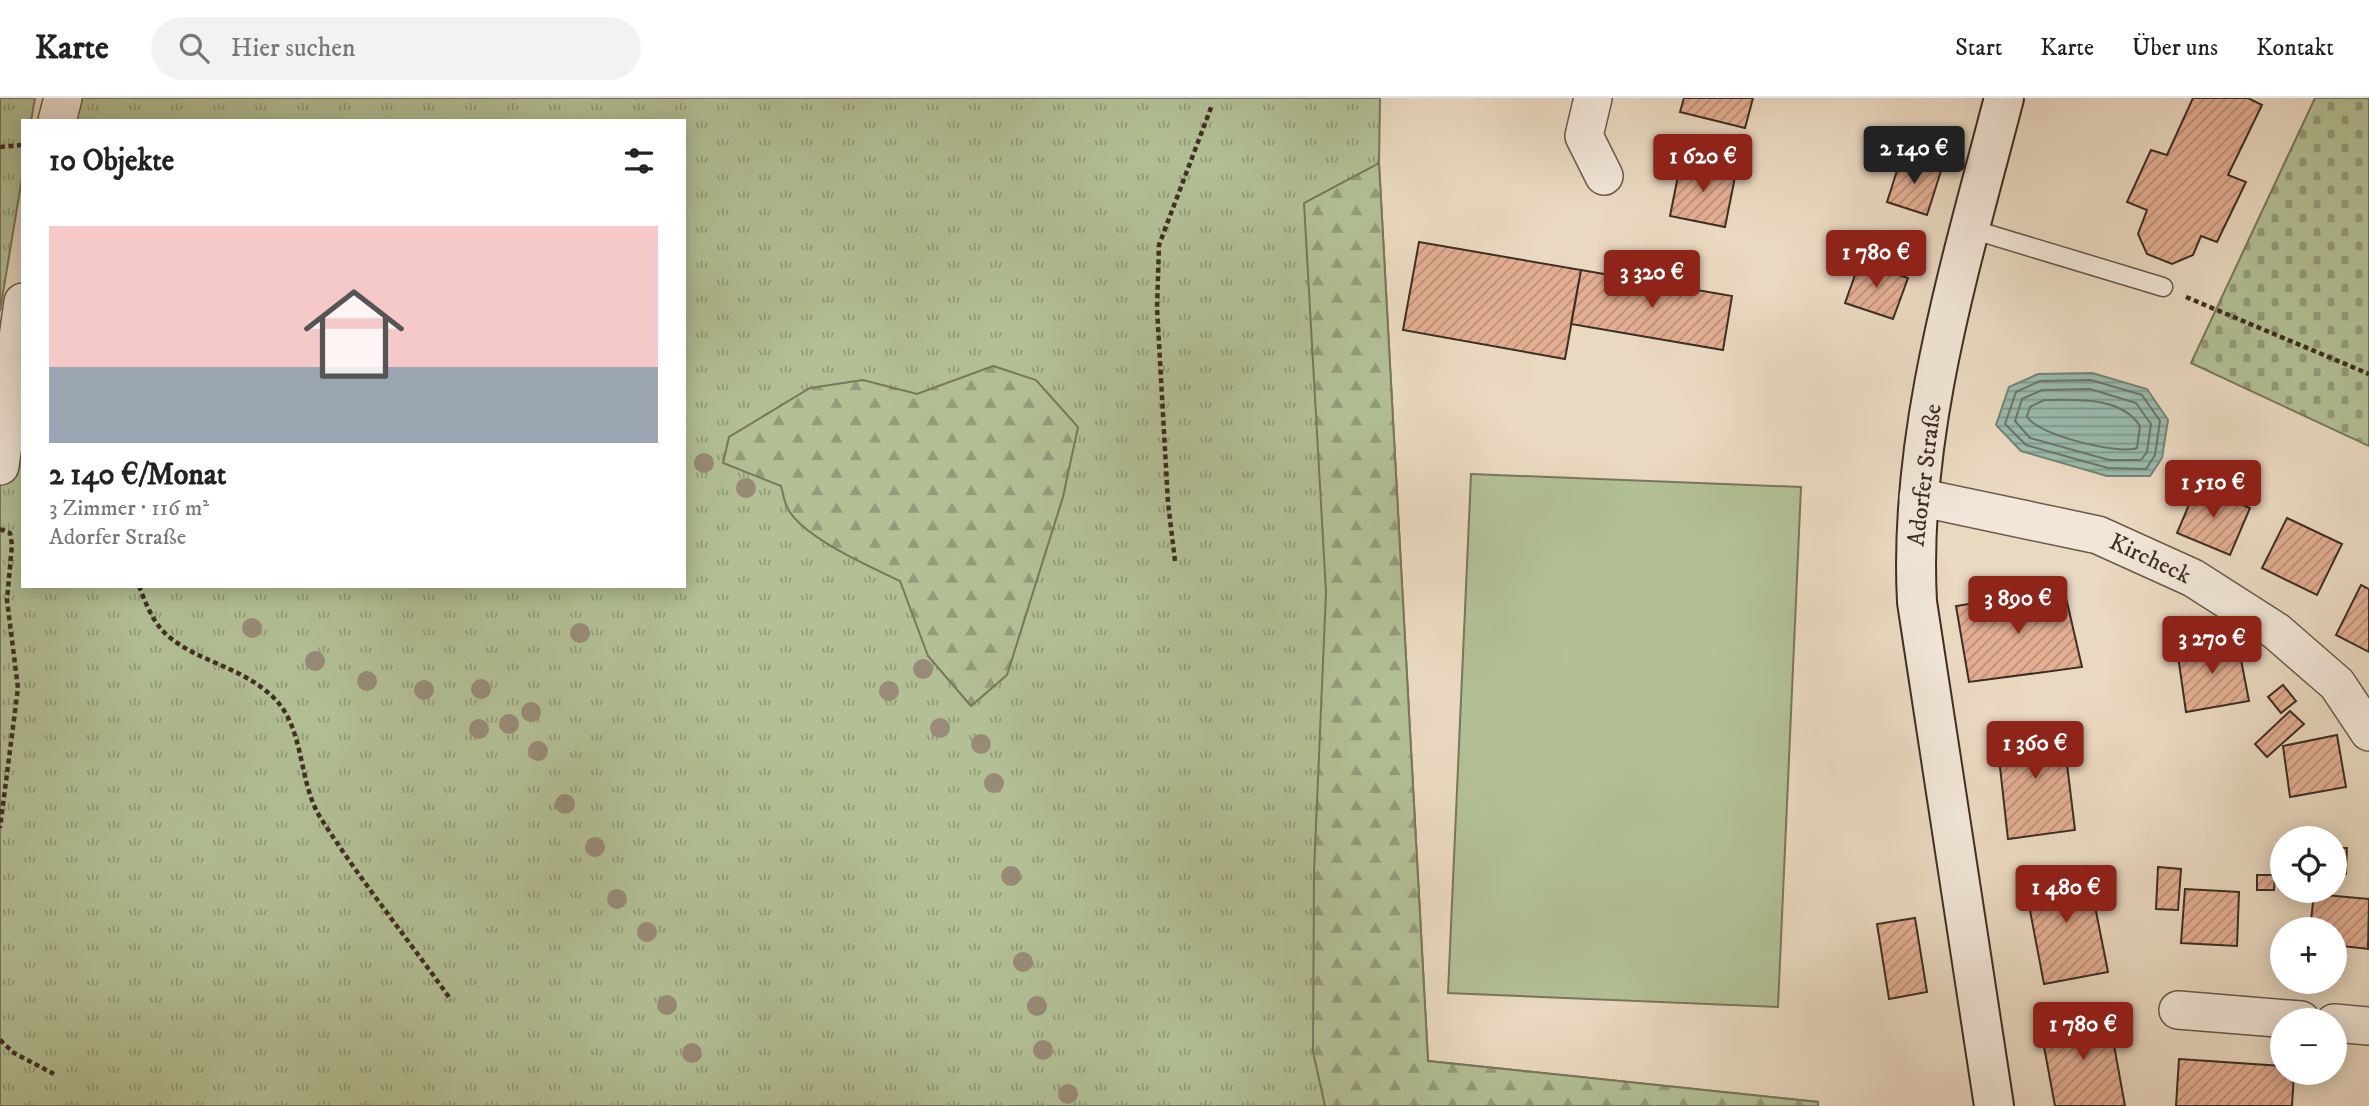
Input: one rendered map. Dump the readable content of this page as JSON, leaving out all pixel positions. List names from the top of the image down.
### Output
{
  "streets": {
    "street": ["Adorfer Straße", "Kircheck"]
  },
  "crossings": [
    ["Adorfer Straße", "Kircheck"]
  ],
  "page": {
    "header": "Karte",
    "search": "Hier suchen",
    "nav": [
      "Start",
      "Karte",
      "Über uns",
      "Kontakt"
    ],
    "heading": "10 Objekte",
    "price": [
      "2 140 €",
      "1 620 €",
      "1 780 €",
      "3 320 €",
      "1 510 €",
      "3 890 €",
      "3 270 €",
      "1 360 €",
      "1 480 €",
      "1 780 €"
    ],
    "list": [
      {
        "name": "2 140 €/Monat",
        "note": "3 Zimmer · 116 m² · Adorfer Straße"
      }
    ],
    "map_buttons": ["+", "−"]
  }
}
